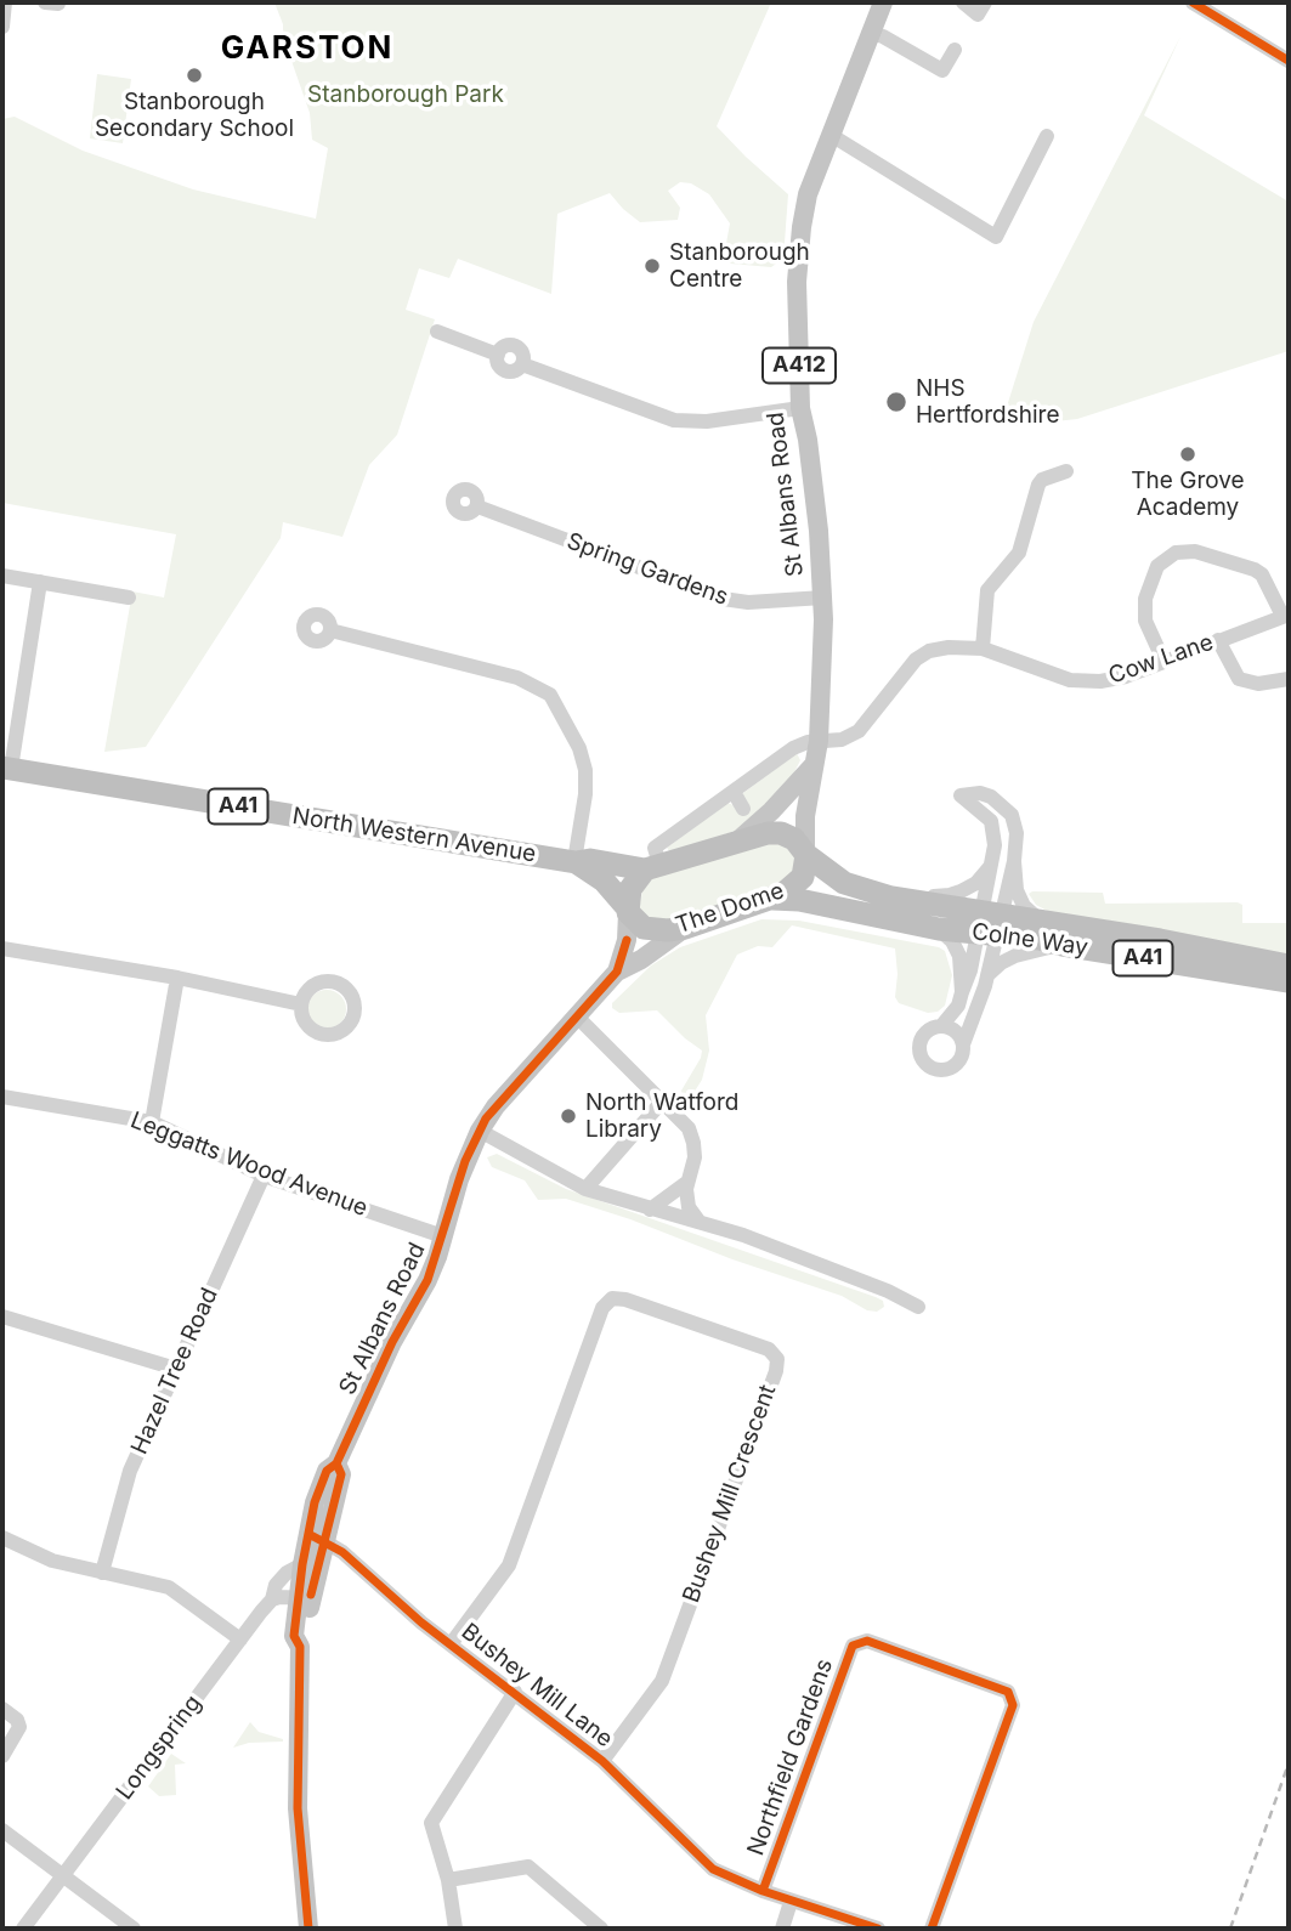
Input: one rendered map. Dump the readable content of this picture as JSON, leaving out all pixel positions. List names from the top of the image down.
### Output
{
  "streets": {
    "highway": [
      "A41",
      "North Western Avenue",
      "The Dome",
      "Colne Way"
    ],
    "main road": ["A412", "St Albans Road"],
    "street": [
      "Spring Gardens",
      "Cow Lane",
      "Leggatts Wood Avenue",
      "Hazel Tree Road",
      "Bushey Mill Crescent",
      "Bushey Mill Lane",
      "Longspring",
      "Northfield Gardens"
    ]
  },
  "crossings": [
    ["St Albans Road", "Spring Gardens"],
    ["St Albans Road", "Cow Lane"],
    ["St Albans Road", "A41"],
    ["St Albans Road", "North Western Avenue"],
    ["St Albans Road", "The Dome"],
    ["St Albans Road", "Colne Way"],
    ["St Albans Road", "Leggatts Wood Avenue"],
    ["St Albans Road", "Bushey Mill Lane"],
    ["St Albans Road", "Longspring"],
    ["A41", "North Western Avenue"],
    ["A41", "The Dome"],
    ["A41", "Colne Way"],
    ["North Western Avenue", "The Dome"],
    ["The Dome", "Colne Way"],
    ["Leggatts Wood Avenue", "Hazel Tree Road"],
    ["Bushey Mill Crescent", "Bushey Mill Lane"],
    ["Bushey Mill Lane", "Northfield Gardens"]
  ],
  "districts": ["GARSTON"],
  "parks": ["Stanborough Park"],
  "places": [
    "Stanborough Secondary School",
    "Stanborough Centre",
    "NHS Hertfordshire",
    "The Grove Academy",
    "North Watford Library"
  ]
}
